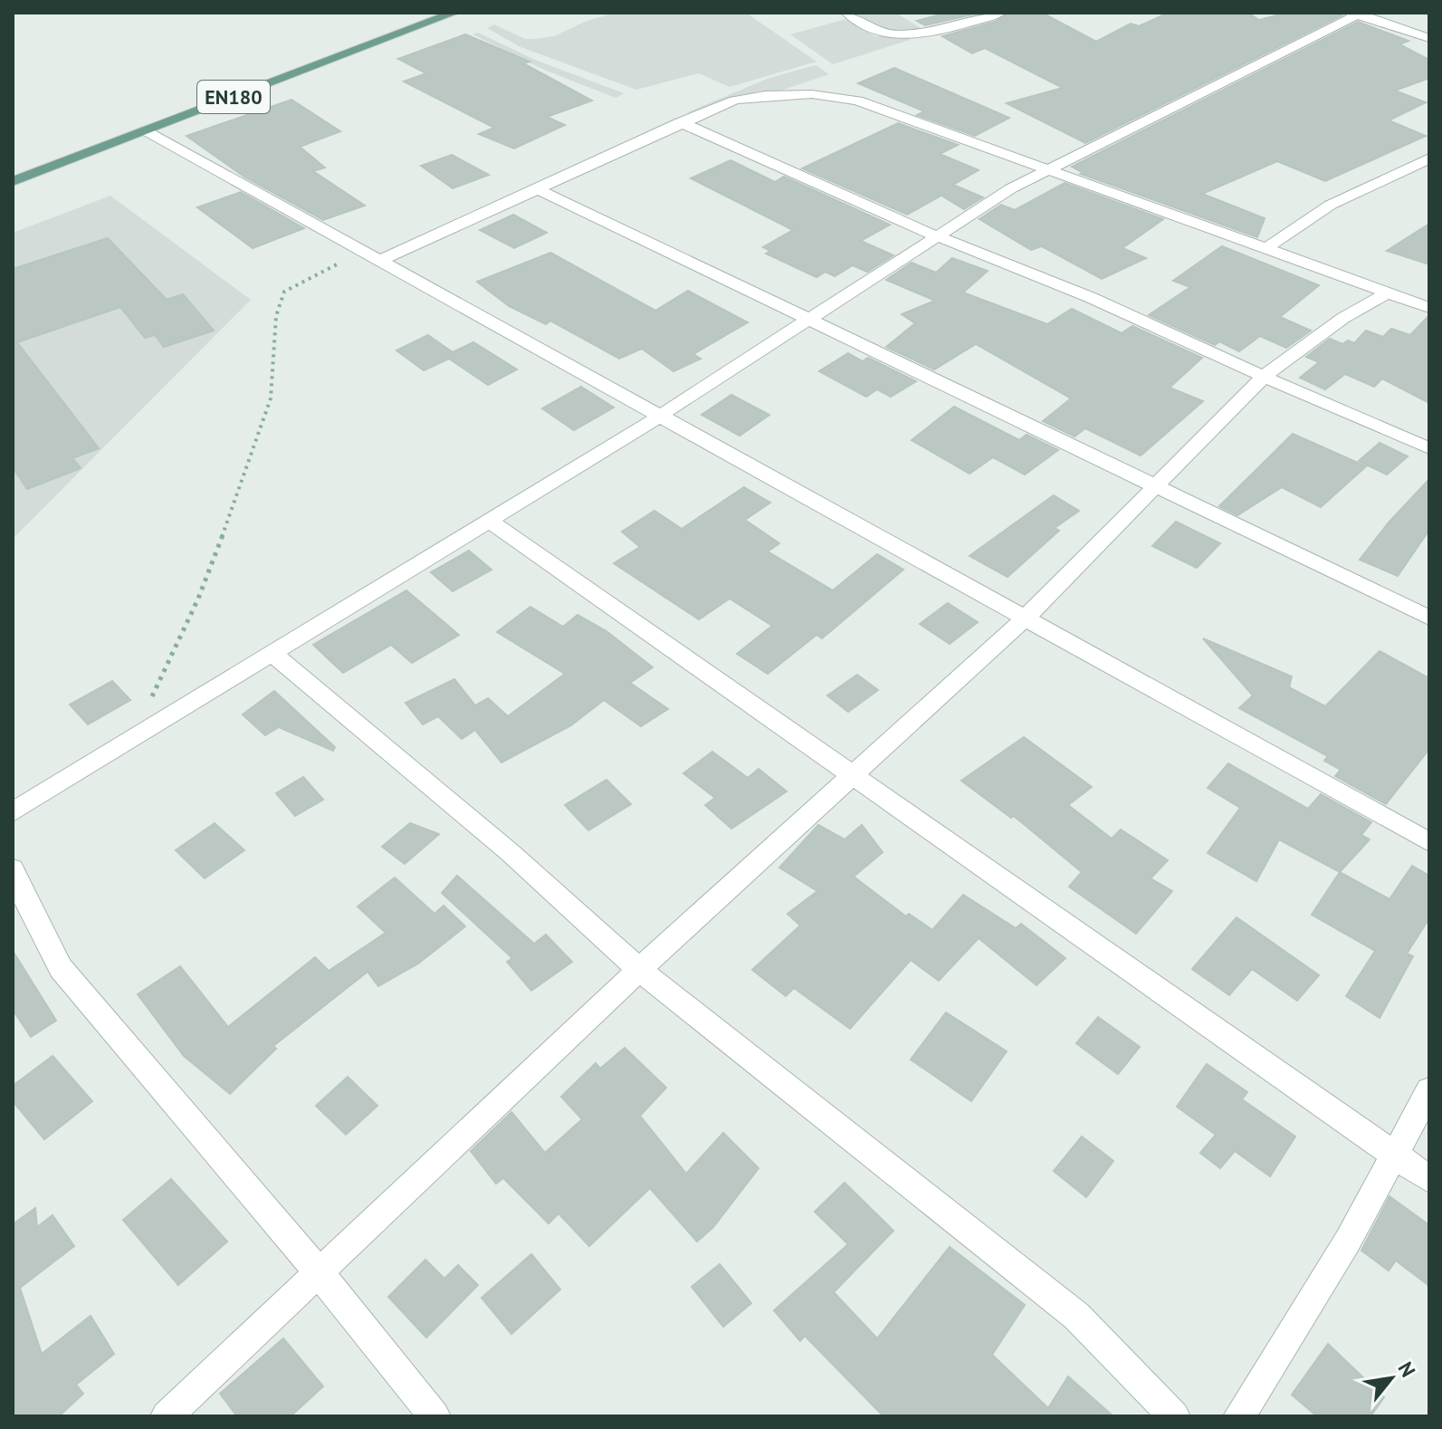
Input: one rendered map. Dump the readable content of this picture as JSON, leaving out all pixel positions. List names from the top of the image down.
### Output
{
  "streets": {
    "main road": ["EN180"]
  },
  "north": "top right"
}
